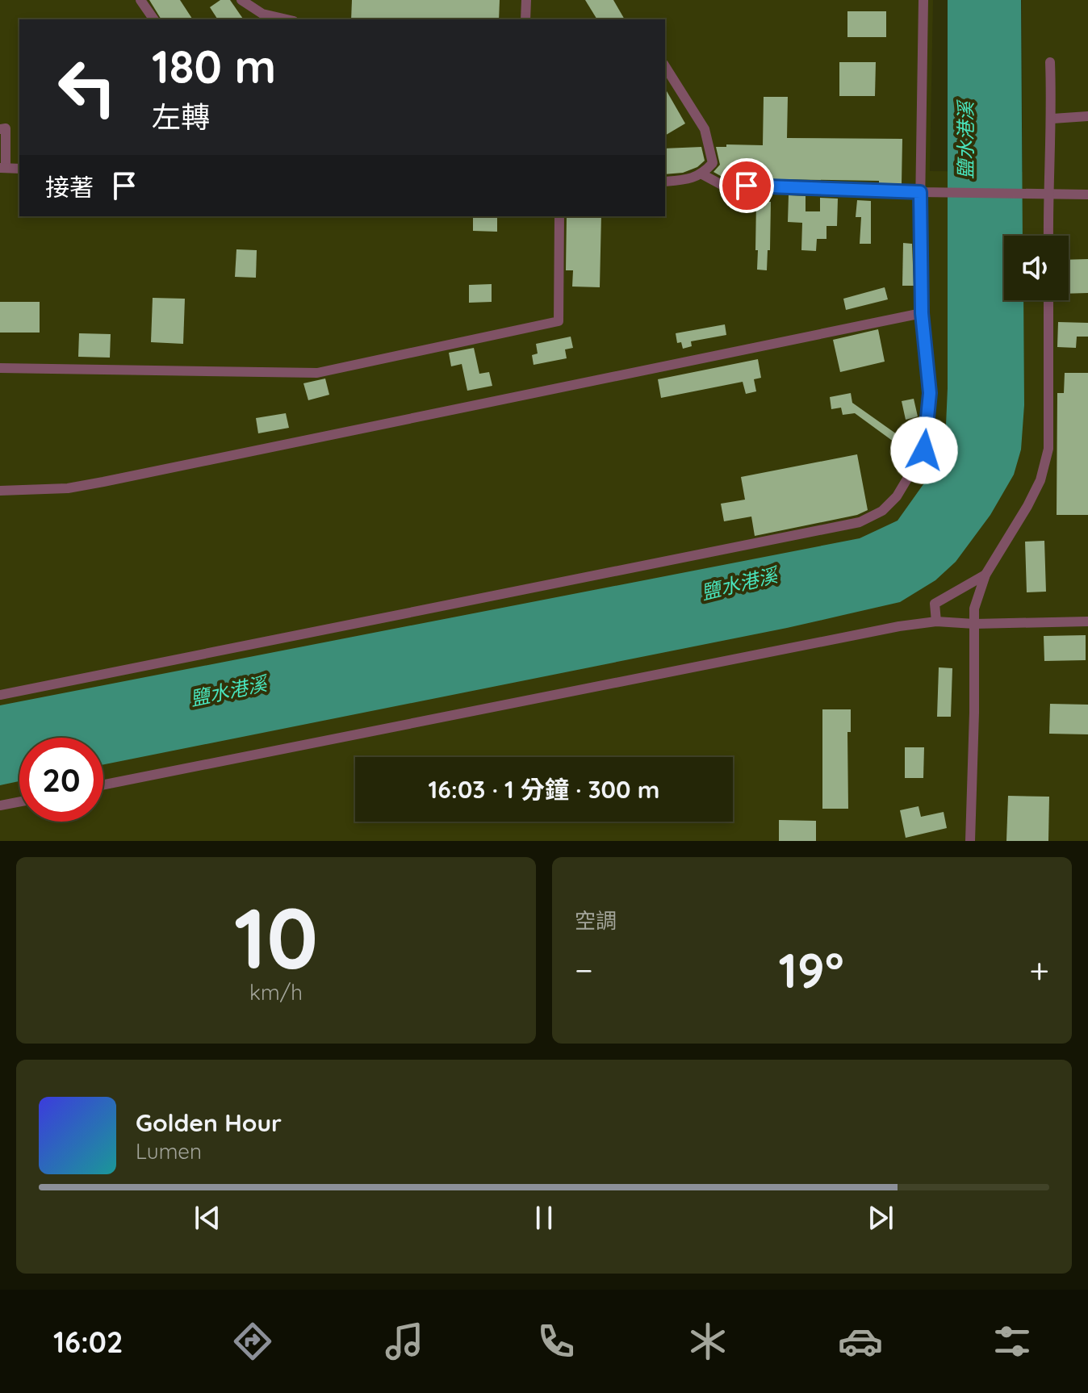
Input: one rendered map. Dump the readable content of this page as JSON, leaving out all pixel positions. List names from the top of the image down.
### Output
{
  "water": ["鹽水港溪"],
  "page": {
    "turn": ["180 m", "左轉"],
    "then": "接著",
    "limit": "20",
    "trip": "16:03 · 1 分鐘 · 300 m",
    "tile": [
      ["10", "km/h"],
      "空調"
    ],
    "heat": ["−", "19°", "+"],
    "song": ["Golden Hour", "Lumen"],
    "tabs": "16:02"
  }
}
